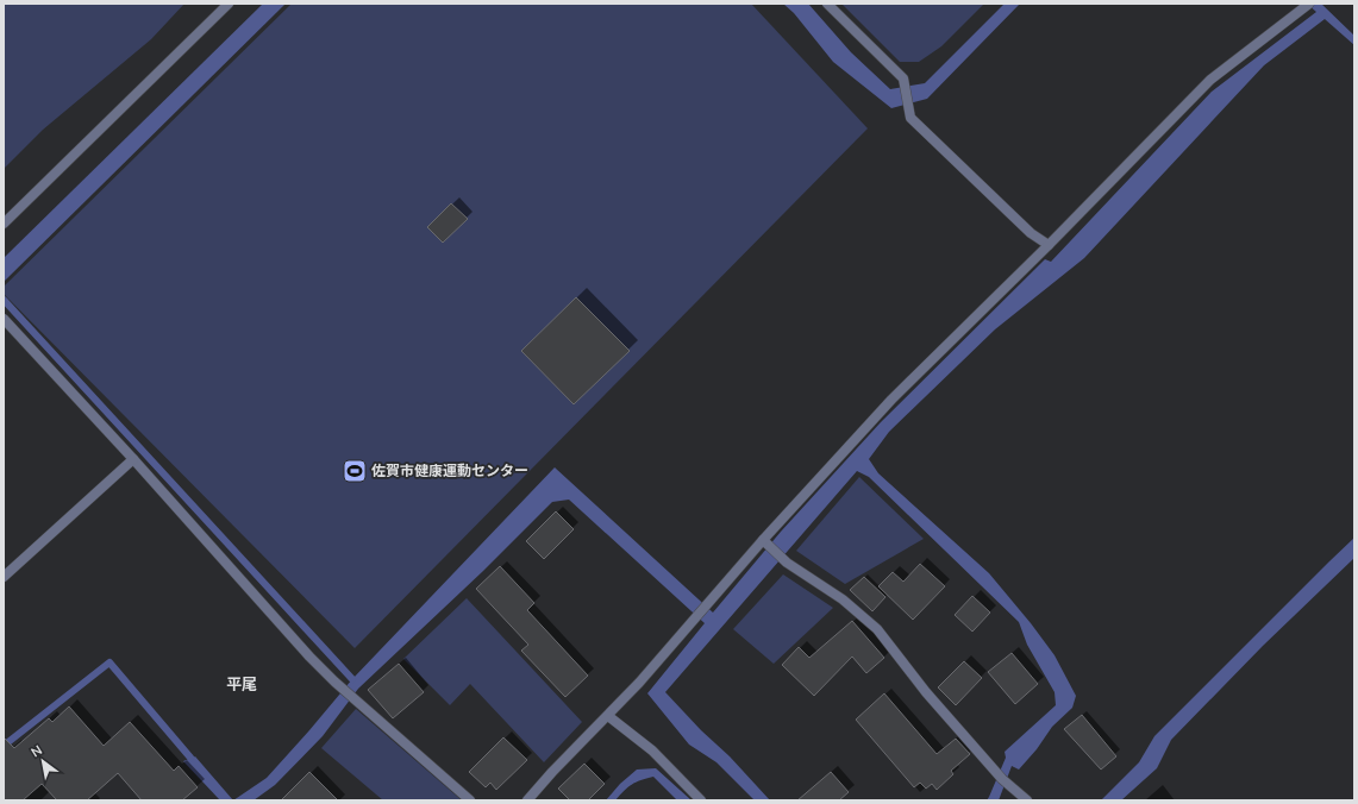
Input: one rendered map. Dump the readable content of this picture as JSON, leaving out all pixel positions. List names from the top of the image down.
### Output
{
  "districts": ["平尾"],
  "places": {
    "sports": ["佐賀市健康運動センター"]
  },
  "north": "top left"
}
